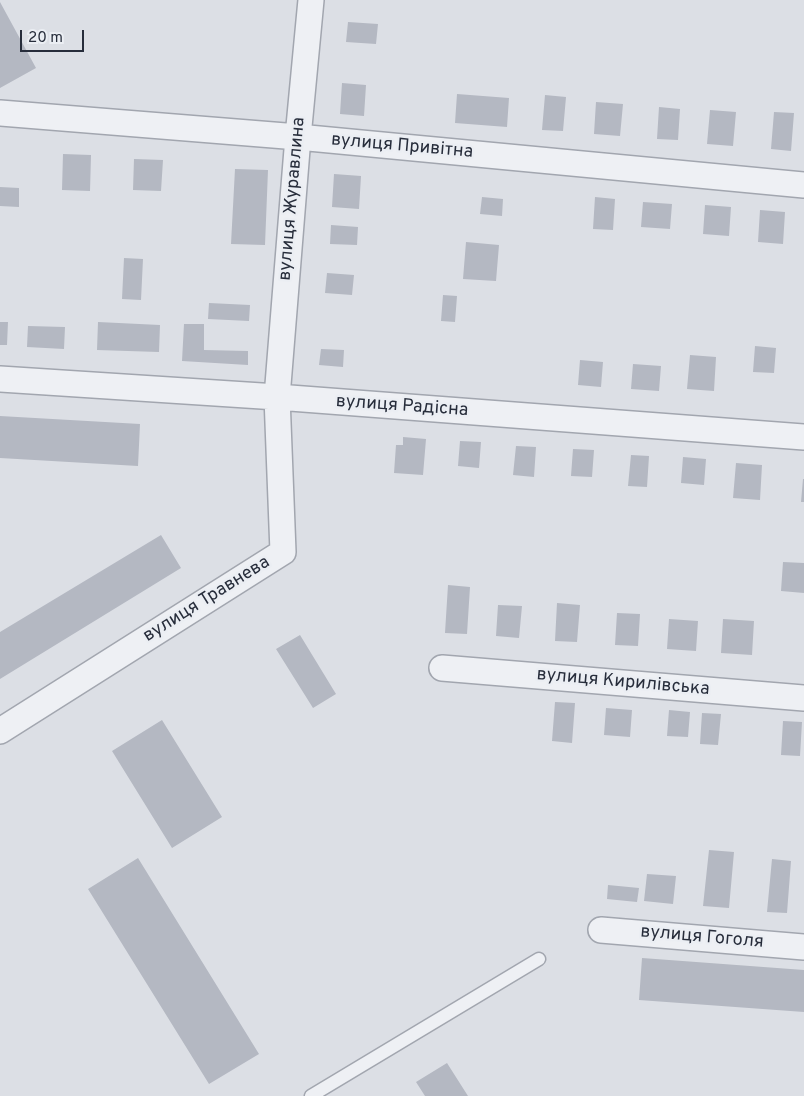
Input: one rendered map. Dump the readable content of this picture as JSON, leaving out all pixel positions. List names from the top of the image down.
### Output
{
  "streets": {
    "street": [
      "вулиця Привітна",
      "вулиця Журавлина",
      "вулиця Радісна",
      "вулиця Травнева",
      "вулиця Кирилівська",
      "вулиця Гоголя"
    ]
  },
  "crossings": [
    ["вулиця Привітна", "вулиця Журавлина"],
    ["вулиця Журавлина", "вулиця Радісна"],
    ["вулиця Журавлина", "вулиця Травнева"],
    ["вулиця Радісна", "вулиця Травнева"]
  ],
  "scale_bar": "20 m"
}
